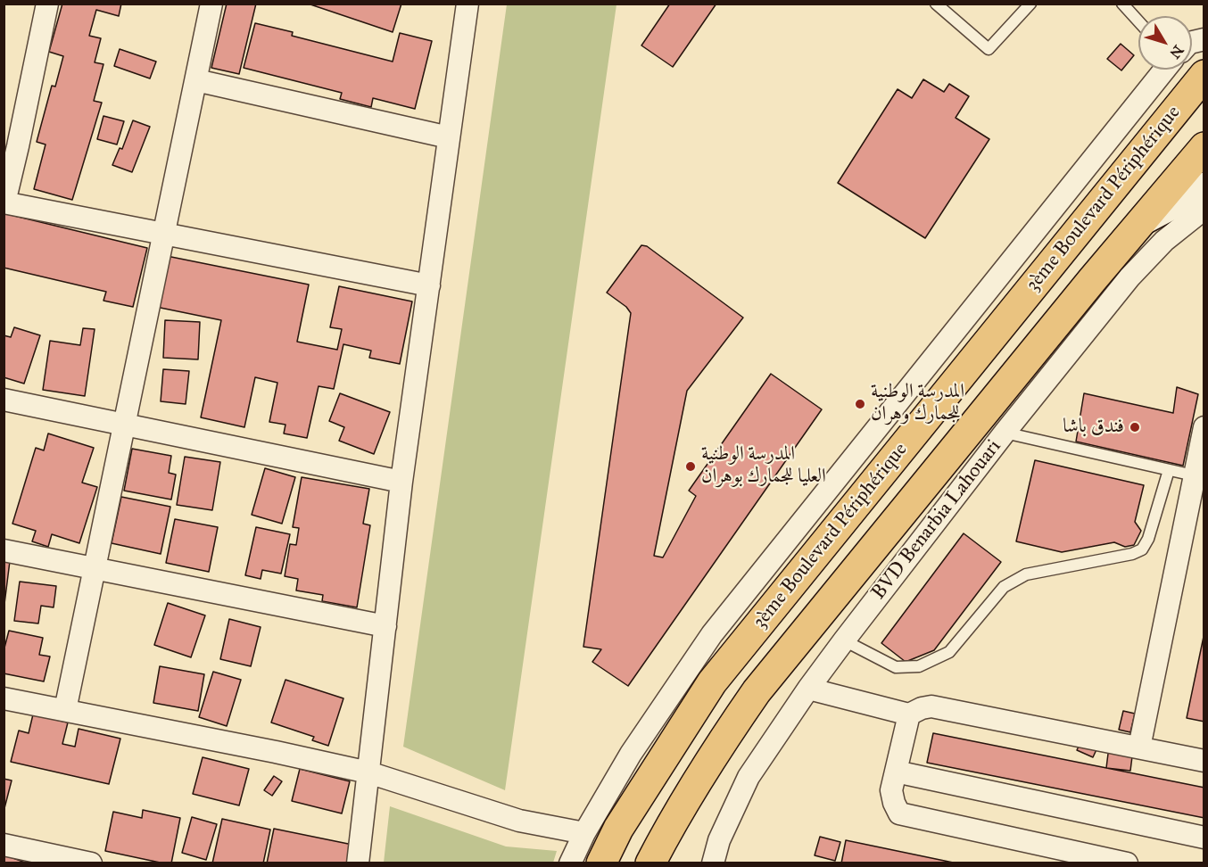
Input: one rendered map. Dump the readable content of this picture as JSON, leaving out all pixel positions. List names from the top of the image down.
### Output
{
  "streets": {
    "highway": ["3ème Boulevard Périphérique"],
    "street": ["BVD Benarbia Lahouari"]
  },
  "places": ["المدرسة الوطنية للجمارك وهران", "فندق باشا", "المدرسة الوطنية العليا للجمارك بوهران"],
  "north": "bottom right"
}
